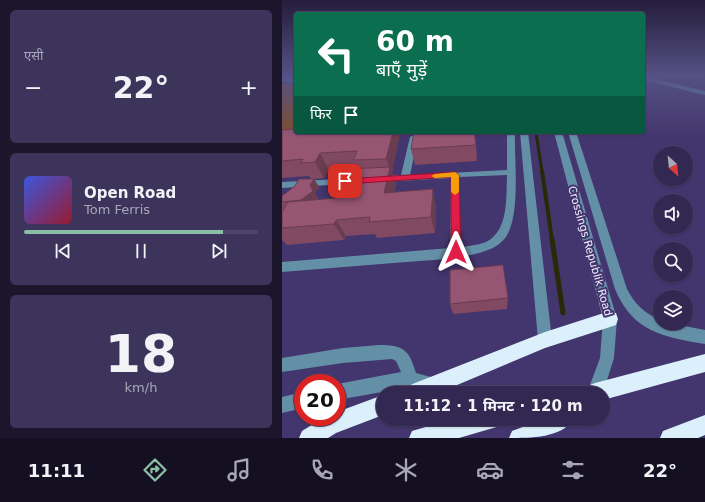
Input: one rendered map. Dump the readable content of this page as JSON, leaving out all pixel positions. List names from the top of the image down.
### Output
{
  "streets": {
    "street": ["Crossings Republik Road"]
  },
  "north": "bottom right",
  "page": {
    "tile": [
      "एसी",
      ["18", "km/h"]
    ],
    "turn": ["60 m", "बाएँ मुड़ें"],
    "heat": ["−", "22°", "+"],
    "then": "फिर",
    "song": ["Open Road", "Tom Ferris"],
    "limit": "20",
    "trip": "11:12 · 1 मिनट · 120 m",
    "tabs": ["11:11", "22°"]
  }
}
